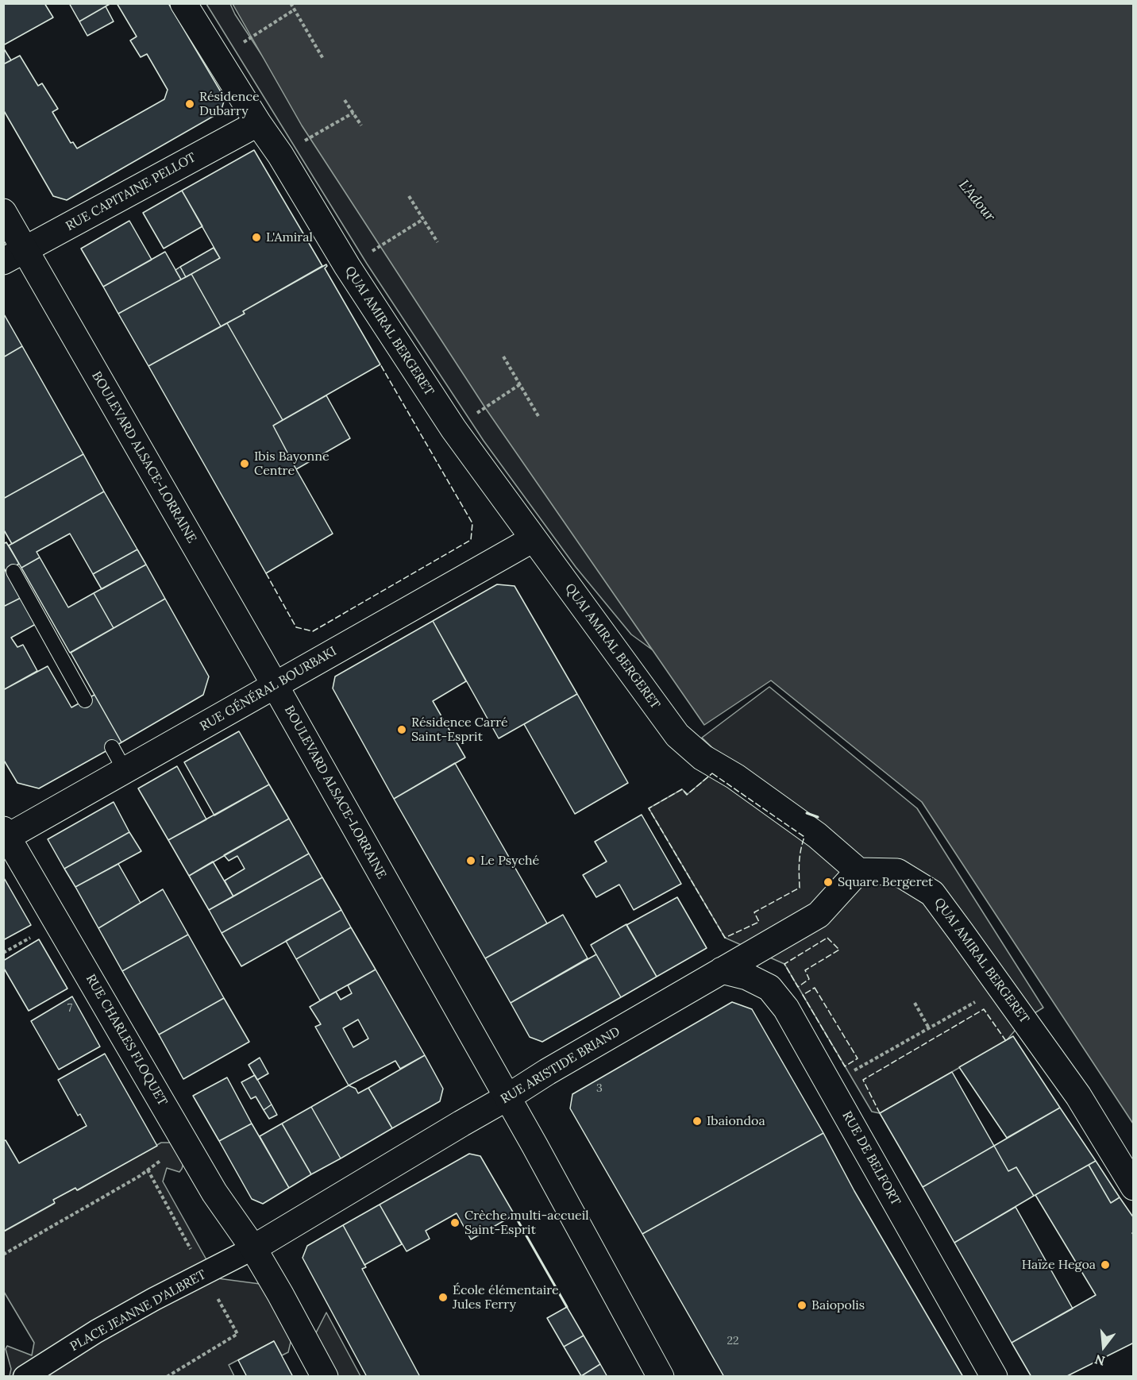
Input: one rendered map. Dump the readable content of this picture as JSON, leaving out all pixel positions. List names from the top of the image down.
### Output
{
  "streets": {
    "street": [
      "RUE CAPITAINE PELLOT",
      "QUAI AMIRAL BERGERET",
      "BOULEVARD ALSACE-LORRAINE",
      "RUE GÉNÉRAL BOURBAKI",
      "RUE CHARLES FLOQUET",
      "RUE ARISTIDE BRIAND",
      "RUE DE BELFORT",
      "PLACE JEANNE D'ALBRET"
    ]
  },
  "crossings": [
    ["RUE CAPITAINE PELLOT", "QUAI AMIRAL BERGERET"],
    ["RUE CAPITAINE PELLOT", "BOULEVARD ALSACE-LORRAINE"],
    ["QUAI AMIRAL BERGERET", "RUE GÉNÉRAL BOURBAKI"],
    ["QUAI AMIRAL BERGERET", "RUE ARISTIDE BRIAND"],
    ["BOULEVARD ALSACE-LORRAINE", "RUE GÉNÉRAL BOURBAKI"],
    ["BOULEVARD ALSACE-LORRAINE", "RUE ARISTIDE BRIAND"],
    ["RUE GÉNÉRAL BOURBAKI", "RUE CHARLES FLOQUET"],
    ["RUE CHARLES FLOQUET", "RUE ARISTIDE BRIAND"],
    ["RUE CHARLES FLOQUET", "PLACE JEANNE D'ALBRET"],
    ["RUE ARISTIDE BRIAND", "RUE DE BELFORT"],
    ["RUE ARISTIDE BRIAND", "PLACE JEANNE D'ALBRET"]
  ],
  "water": ["L'Adour"],
  "places": [
    "Résidence Dubarry",
    "L'Amiral",
    "Ibis Bayonne Centre",
    "Résidence Carré Saint-Esprit",
    "Le Psyché",
    "Square Bergeret",
    "Ibaiondoa",
    "Crèche multi-accueil Saint-Esprit",
    "Haïze Hegoa",
    "École élémentaire Jules Ferry",
    "Baiopolis"
  ],
  "house_numbers": ["7", "3", "22"],
  "north": "bottom"
}
